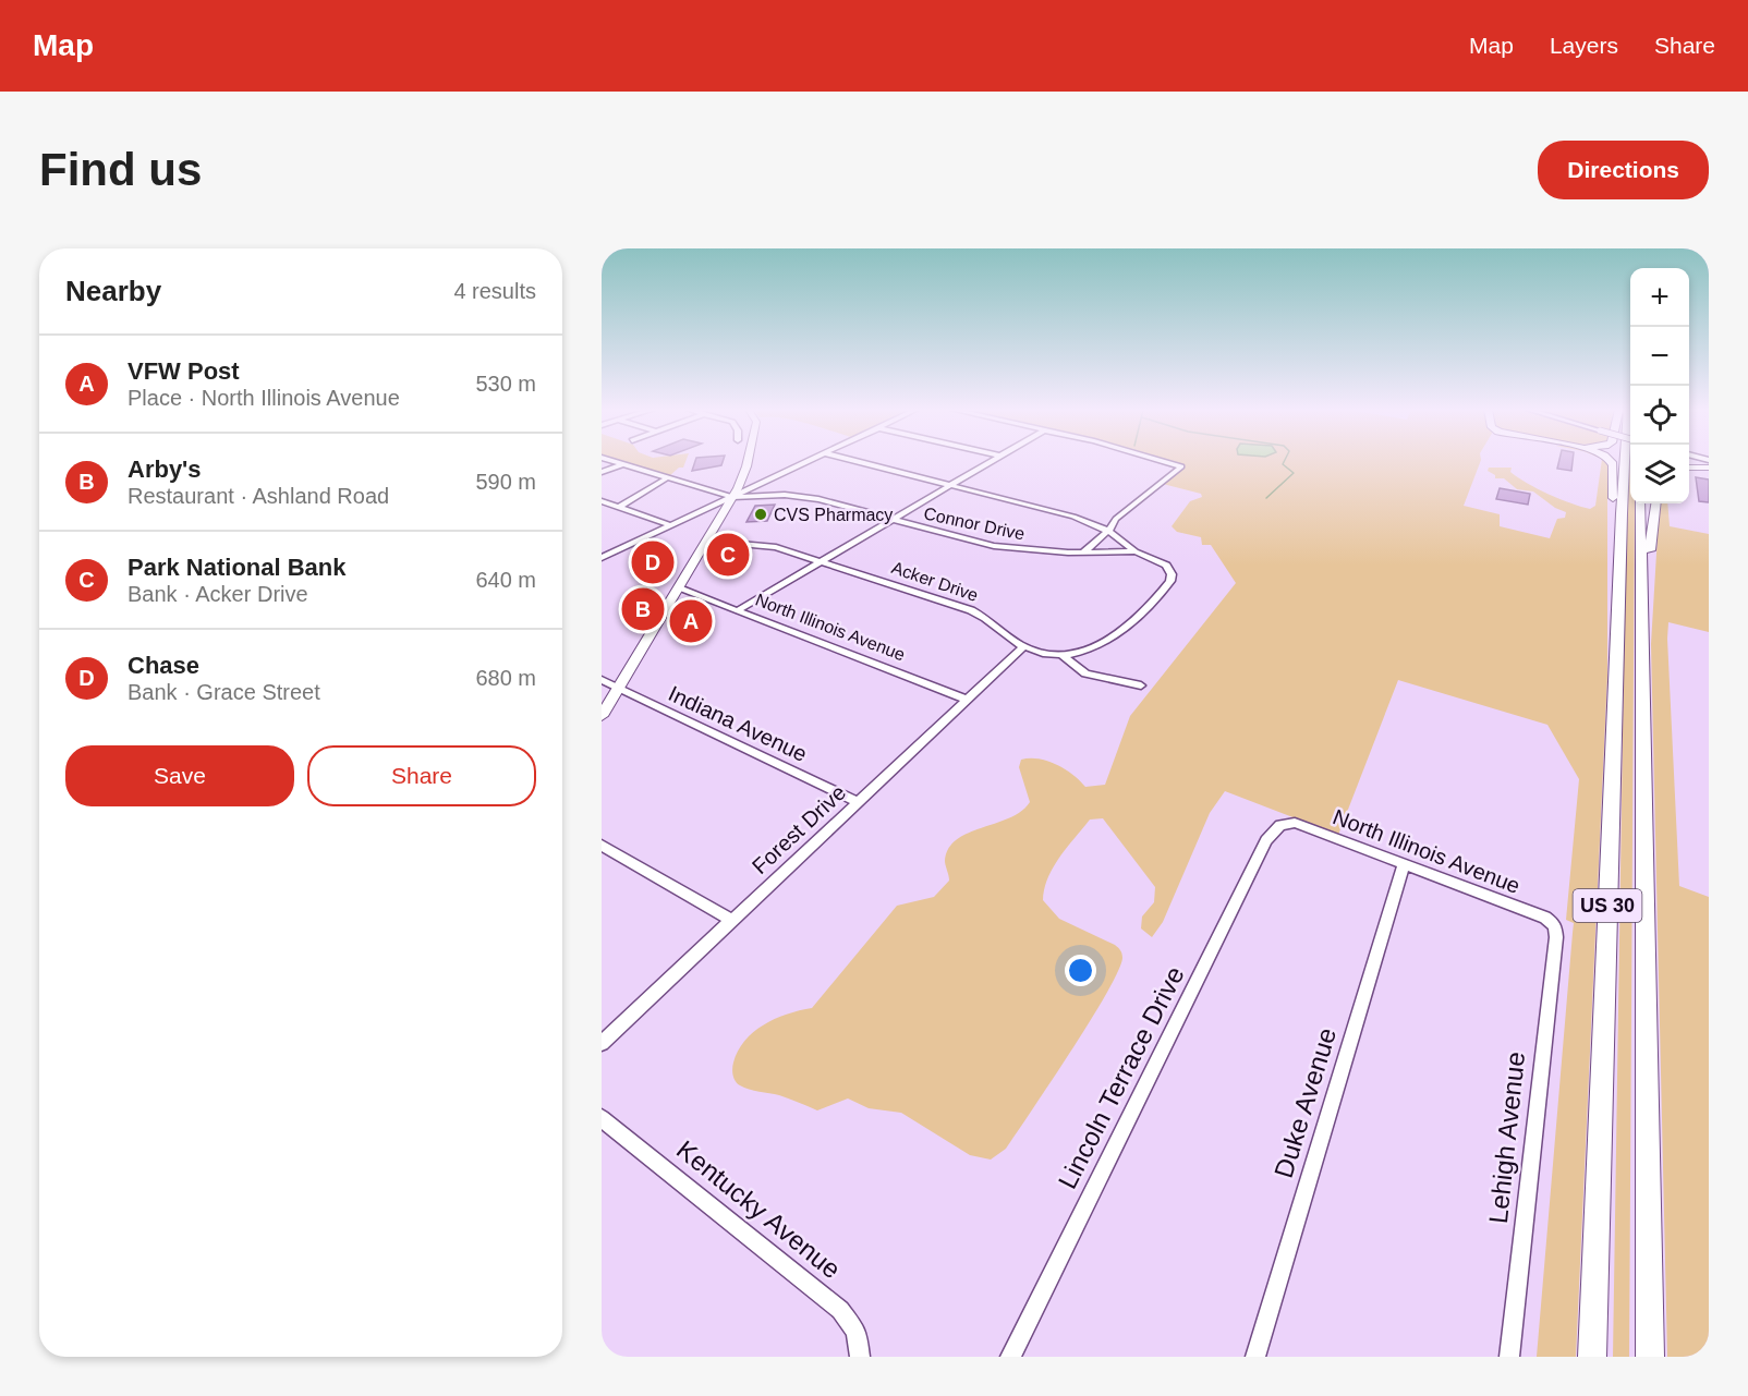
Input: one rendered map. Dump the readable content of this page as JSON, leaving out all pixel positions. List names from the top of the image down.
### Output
{
  "streets": {
    "highway": ["US 30"],
    "street": [
      "Connor Drive",
      "Acker Drive",
      "North Illinois Avenue",
      "Indiana Avenue",
      "Forest Drive",
      "Lincoln Terrace Drive",
      "Duke Avenue",
      "Lehigh Avenue",
      "Kentucky Avenue"
    ]
  },
  "crossings": [
    ["Acker Drive", "Forest Drive"],
    ["North Illinois Avenue", "Forest Drive"],
    ["North Illinois Avenue", "Lincoln Terrace Drive"],
    ["North Illinois Avenue", "Duke Avenue"],
    ["North Illinois Avenue", "Lehigh Avenue"],
    ["Indiana Avenue", "Forest Drive"]
  ],
  "places": ["CVS Pharmacy"],
  "page": {
    "header": "Map",
    "nav": ["Map", "Layers", "Share"],
    "buttons": [
      "Directions",
      ["Save", "Share"]
    ],
    "title": "Find us",
    "heading": ["Nearby", "4 results"],
    "map_buttons": ["+", "−"],
    "list": [
      {
        "mark": "A",
        "name": "VFW Post",
        "note": "Place · North Illinois Avenue",
        "value": "530 m"
      },
      {
        "mark": "B",
        "name": "Arby's",
        "note": "Restaurant · Ashland Road",
        "value": "590 m"
      },
      {
        "mark": "C",
        "name": "Park National Bank",
        "note": "Bank · Acker Drive",
        "value": "640 m"
      },
      {
        "mark": "D",
        "name": "Chase",
        "note": "Bank · Grace Street",
        "value": "680 m"
      }
    ],
    "pins": [
      "C",
      "D",
      "B",
      "A"
    ]
  }
}
